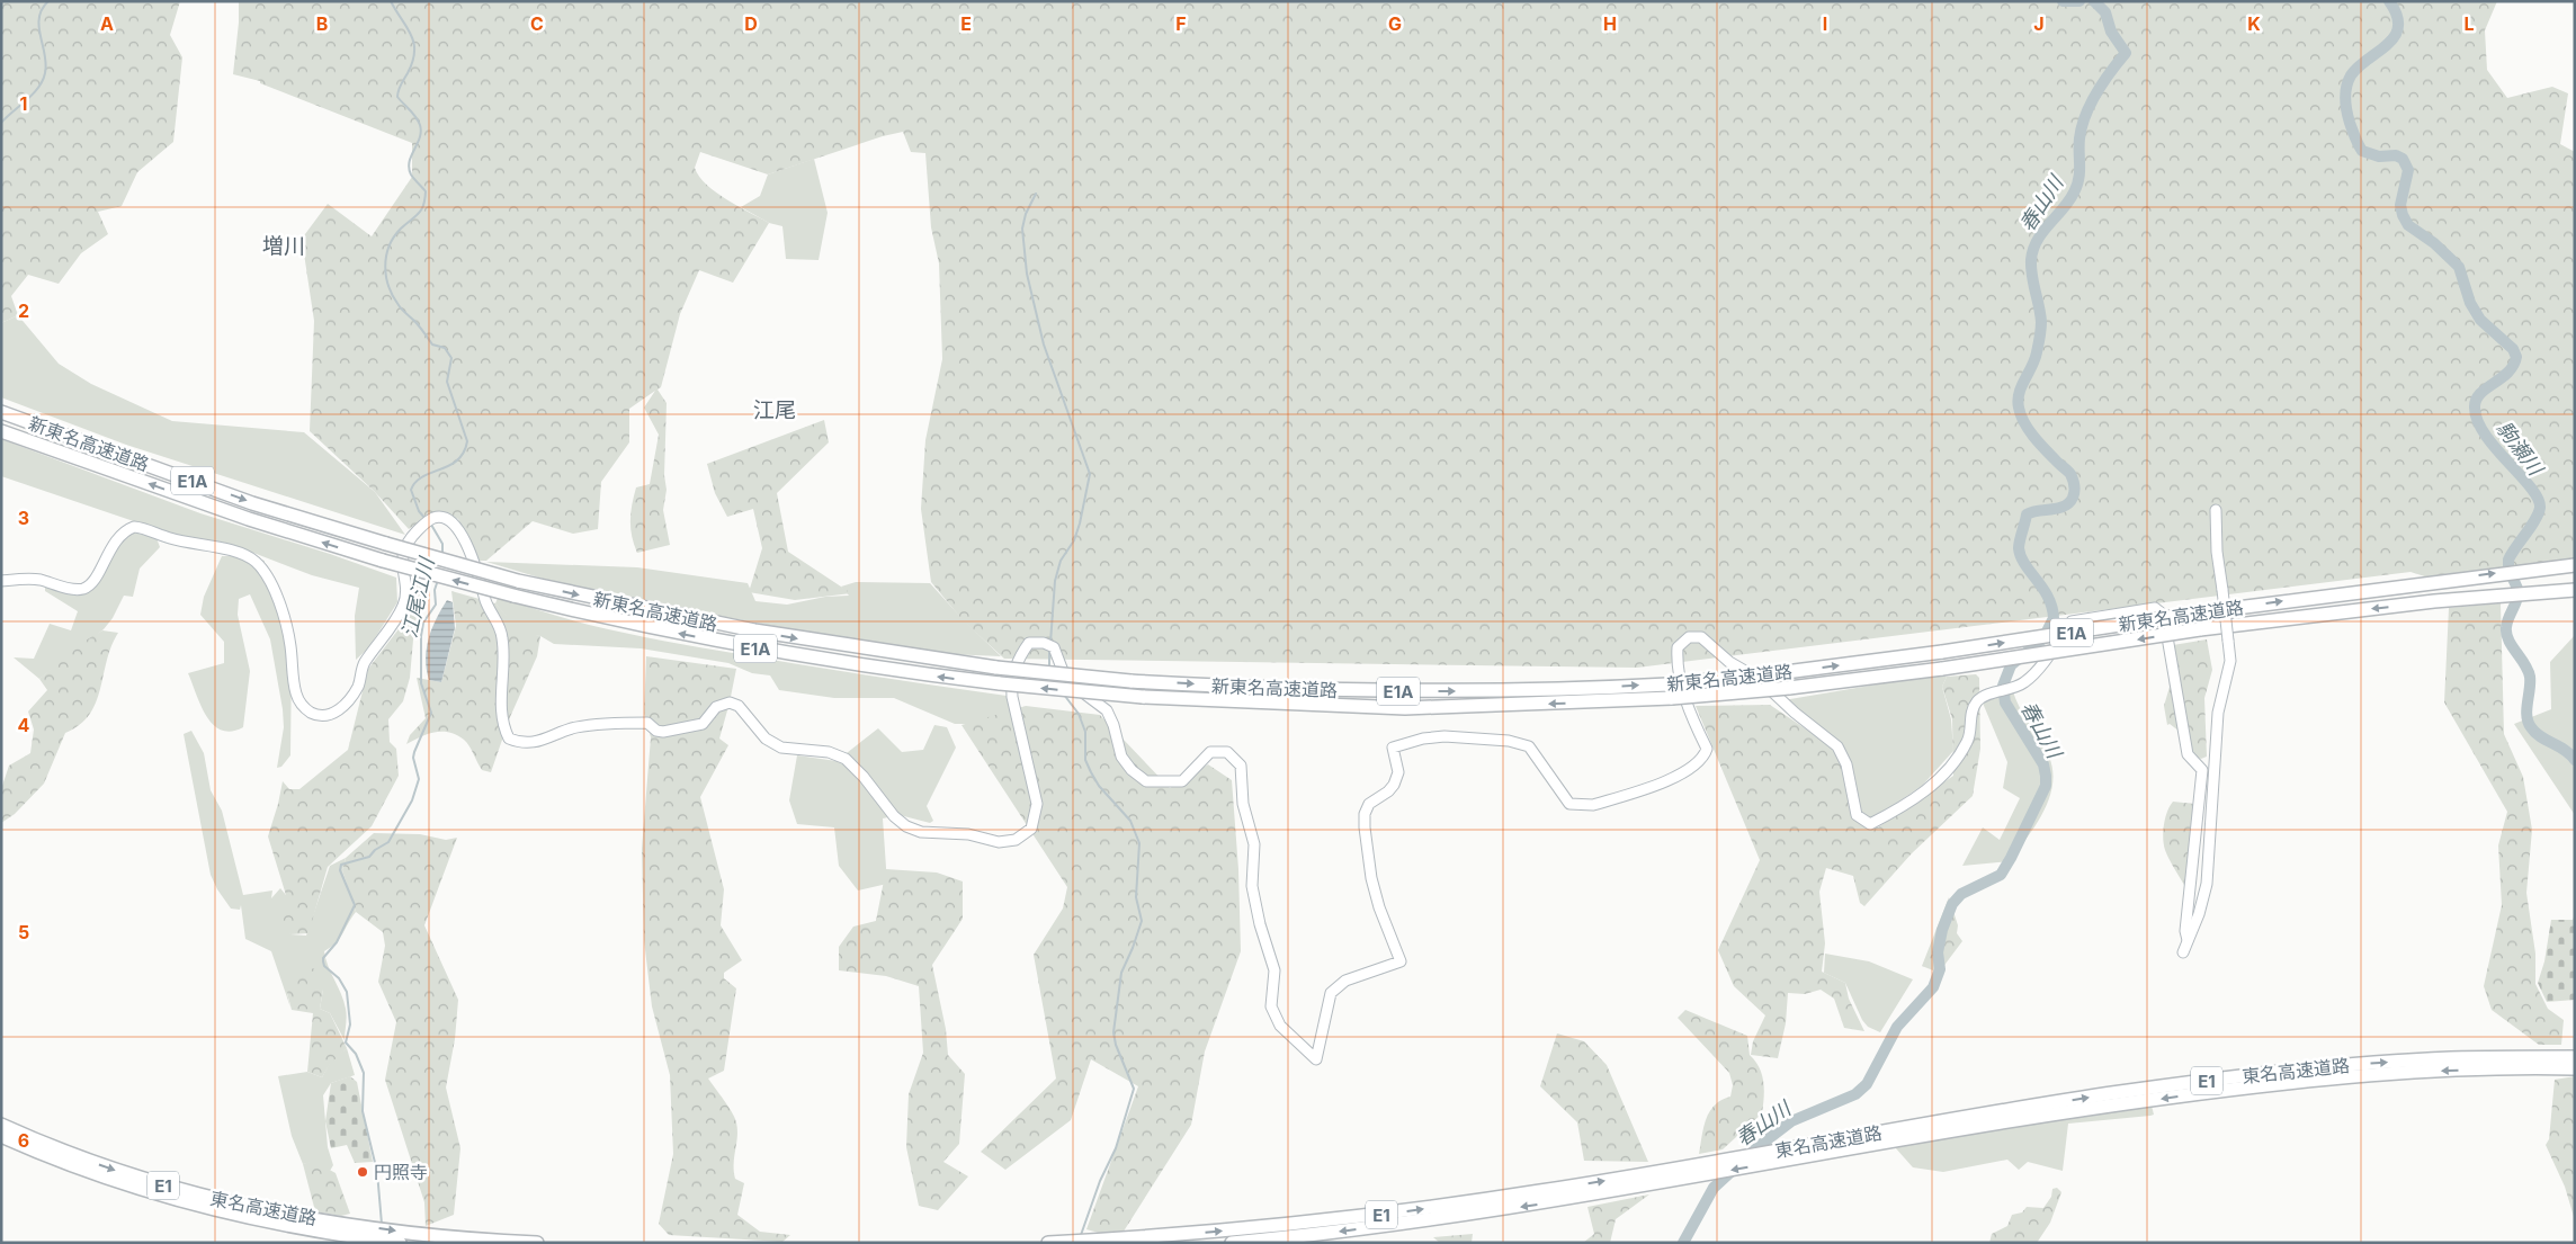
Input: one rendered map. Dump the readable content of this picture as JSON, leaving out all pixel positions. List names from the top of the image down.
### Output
{
  "streets": {
    "highway": [
      "新東名高速道路",
      "E1A",
      "東名高速道路",
      "E1"
    ]
  },
  "districts": ["増川", "江尾"],
  "water": ["春山川", "駒瀬川", "江尾江川"],
  "places": ["円照寺"],
  "grid": {
    "columns": [
      "A",
      "B",
      "C",
      "D",
      "E",
      "F",
      "G",
      "H",
      "I",
      "J",
      "K",
      "L"
    ],
    "rows": [
      "1",
      "2",
      "3",
      "4",
      "5",
      "6"
    ]
  }
}
